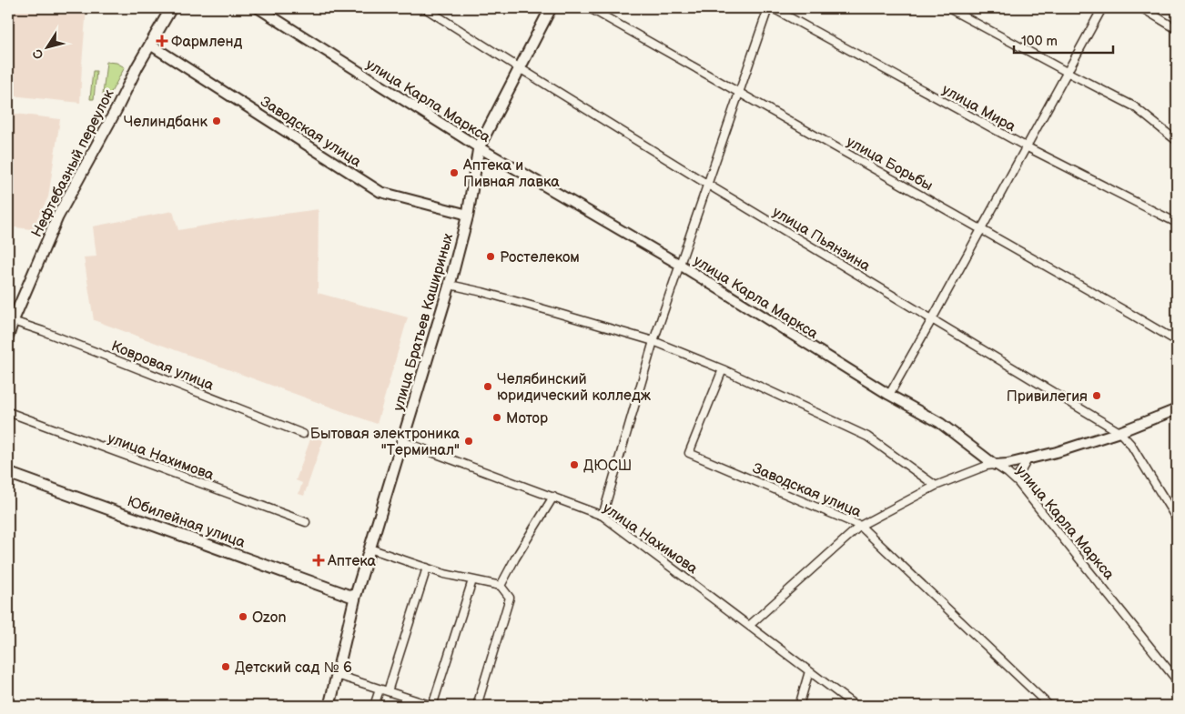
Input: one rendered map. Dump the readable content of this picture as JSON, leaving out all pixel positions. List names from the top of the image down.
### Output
{
  "streets": {
    "main road": ["Нефтебазный переулок", "улица Братьев Кашириных", "Юбилейная улица"],
    "street": [
      "улица Карла Маркса",
      "улица Мира",
      "Заводская улица",
      "улица Борьбы",
      "улица Пьянзина",
      "Ковровая улица",
      "улица Нахимова"
    ]
  },
  "crossings": [
    ["улица Карла Маркса", "улица Братьев Кашириных"],
    ["Заводская улица", "Нефтебазный переулок"],
    ["Заводская улица", "улица Братьев Кашириных"],
    ["Нефтебазный переулок", "Ковровая улица"],
    ["улица Пьянзина", "улица Братьев Кашириных"],
    ["улица Братьев Кашириных", "улица Нахимова"],
    ["улица Братьев Кашириных", "Юбилейная улица"]
  ],
  "places": {
    "health": ["Фармленд", "Аптека"],
    "other": [
      "Челиндбанк",
      "Аптека и Пивная лавка",
      "Ростелеком",
      "Челябинский юридический колледж",
      "Привилегия",
      "Мотор",
      "Бытовая электроника \"Терминал\"",
      "ДЮСШ",
      "Ozon",
      "Детский сад № 6"
    ]
  },
  "scale_bar": "100 m",
  "north": "bottom left"
}
